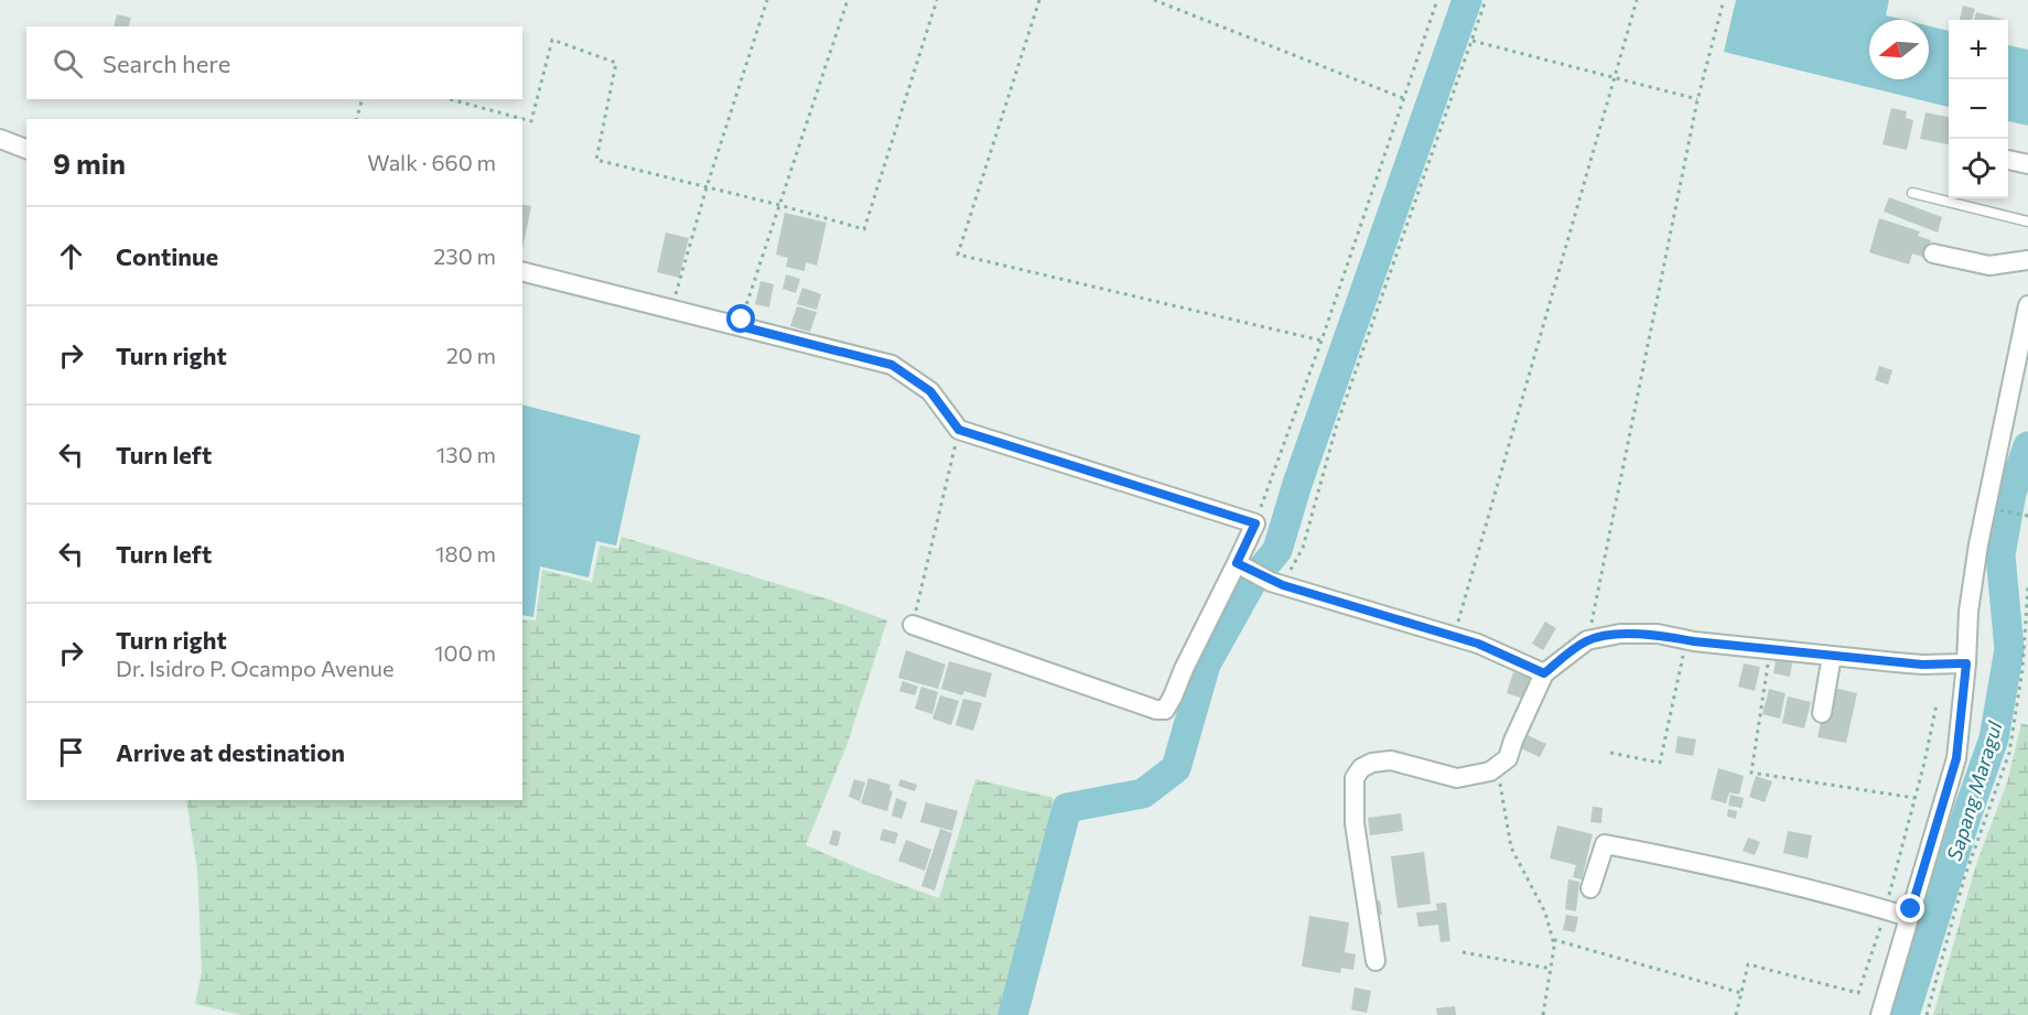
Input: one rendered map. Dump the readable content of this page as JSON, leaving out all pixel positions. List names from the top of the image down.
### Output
{
  "water": ["Sapang Maragul"],
  "north": "left",
  "page": {
    "map_buttons": ["+", "−"],
    "search": "Search here",
    "heading": ["9 min", "Walk · 660 m"],
    "list": [
      ["Continue", "230 m"],
      ["Turn right", "20 m"],
      ["Turn left", "130 m"],
      ["Turn left", "180 m"],
      ["Turn right", "Dr. Isidro P. Ocampo Avenue", "100 m"],
      "Arrive at destination"
    ]
  }
}
